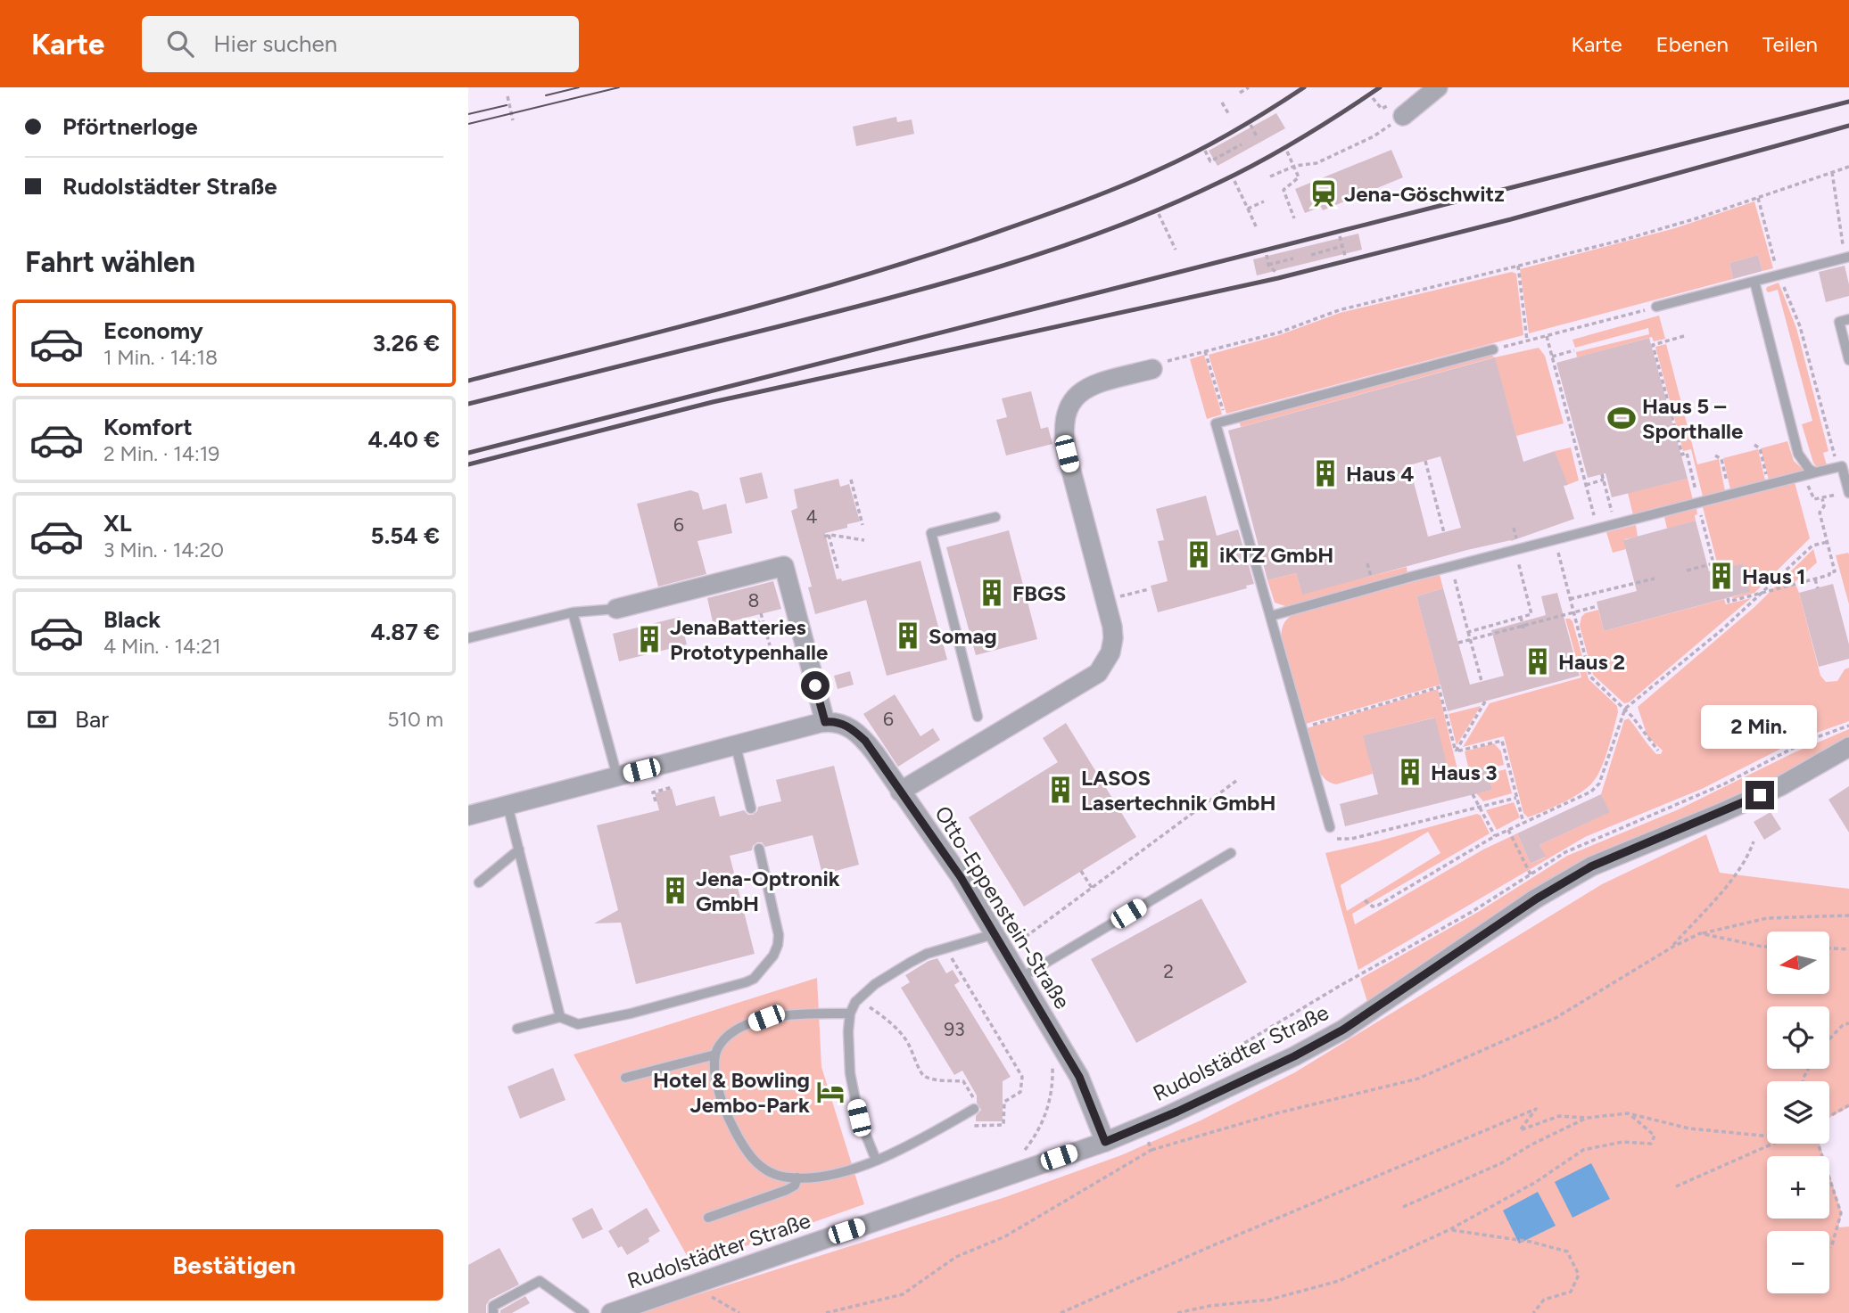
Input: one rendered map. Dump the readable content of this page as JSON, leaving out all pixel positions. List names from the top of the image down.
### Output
{
  "streets": {
    "street": ["Otto-Eppenstein-Straße", "Rudolstädter Straße"]
  },
  "crossings": [
    ["Otto-Eppenstein-Straße", "Rudolstädter Straße"]
  ],
  "places": {
    "station": ["Jena-Göschwitz"],
    "sports": ["Haus 5 – Sporthalle"],
    "building": [
      "Haus 4",
      "iKTZ GmbH",
      "Haus 1",
      "FBGS",
      "Somag",
      "JenaBatteries Prototypenhalle",
      "Haus 2",
      "Haus 3",
      "LASOS Lasertechnik GmbH",
      "Jena-Optronik GmbH"
    ],
    "hotel": ["Hotel & Bowling Jembo-Park"]
  },
  "house_numbers": [
    "4",
    "6",
    "8",
    "6",
    "2",
    "93"
  ],
  "north": "left",
  "page": {
    "header": "Karte",
    "search": "Hier suchen",
    "nav": ["Karte", "Ebenen", "Teilen"],
    "banner": ["Pförtnerloge", "Rudolstädter Straße"],
    "heading": "Fahrt wählen",
    "list": [
      {
        "name": "Economy",
        "note": "1 Min. · 14:18",
        "value": "3.26 €"
      },
      {
        "name": "Komfort",
        "note": "2 Min. · 14:19",
        "value": "4.40 €"
      },
      {
        "name": "XL",
        "note": "3 Min. · 14:20",
        "value": "5.54 €"
      },
      {
        "name": "Black",
        "note": "4 Min. · 14:21",
        "value": "4.87 €"
      }
    ],
    "pay": ["Bar", "510 m"],
    "bubble": "2 Min.",
    "map_buttons": ["+", "−"],
    "buttons": "Bestätigen"
  }
}
